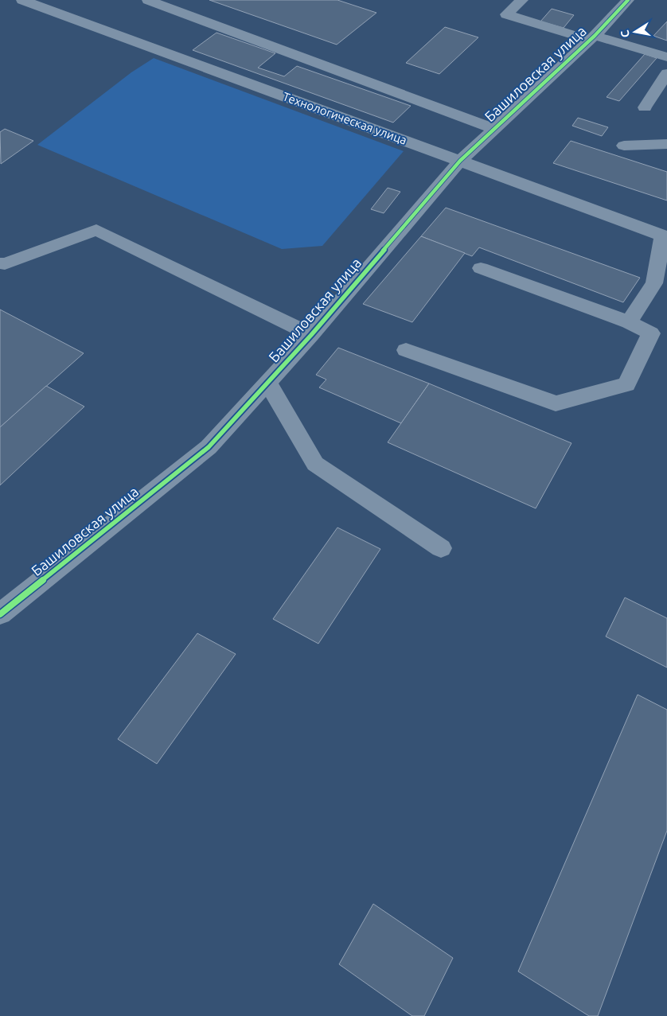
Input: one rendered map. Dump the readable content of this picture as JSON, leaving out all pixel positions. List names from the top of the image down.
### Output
{
  "streets": {
    "street": ["Башиловская улица", "Технологическая улица"]
  },
  "crossings": [
    ["Башиловская улица", "Технологическая улица"]
  ],
  "north": "left"
}
